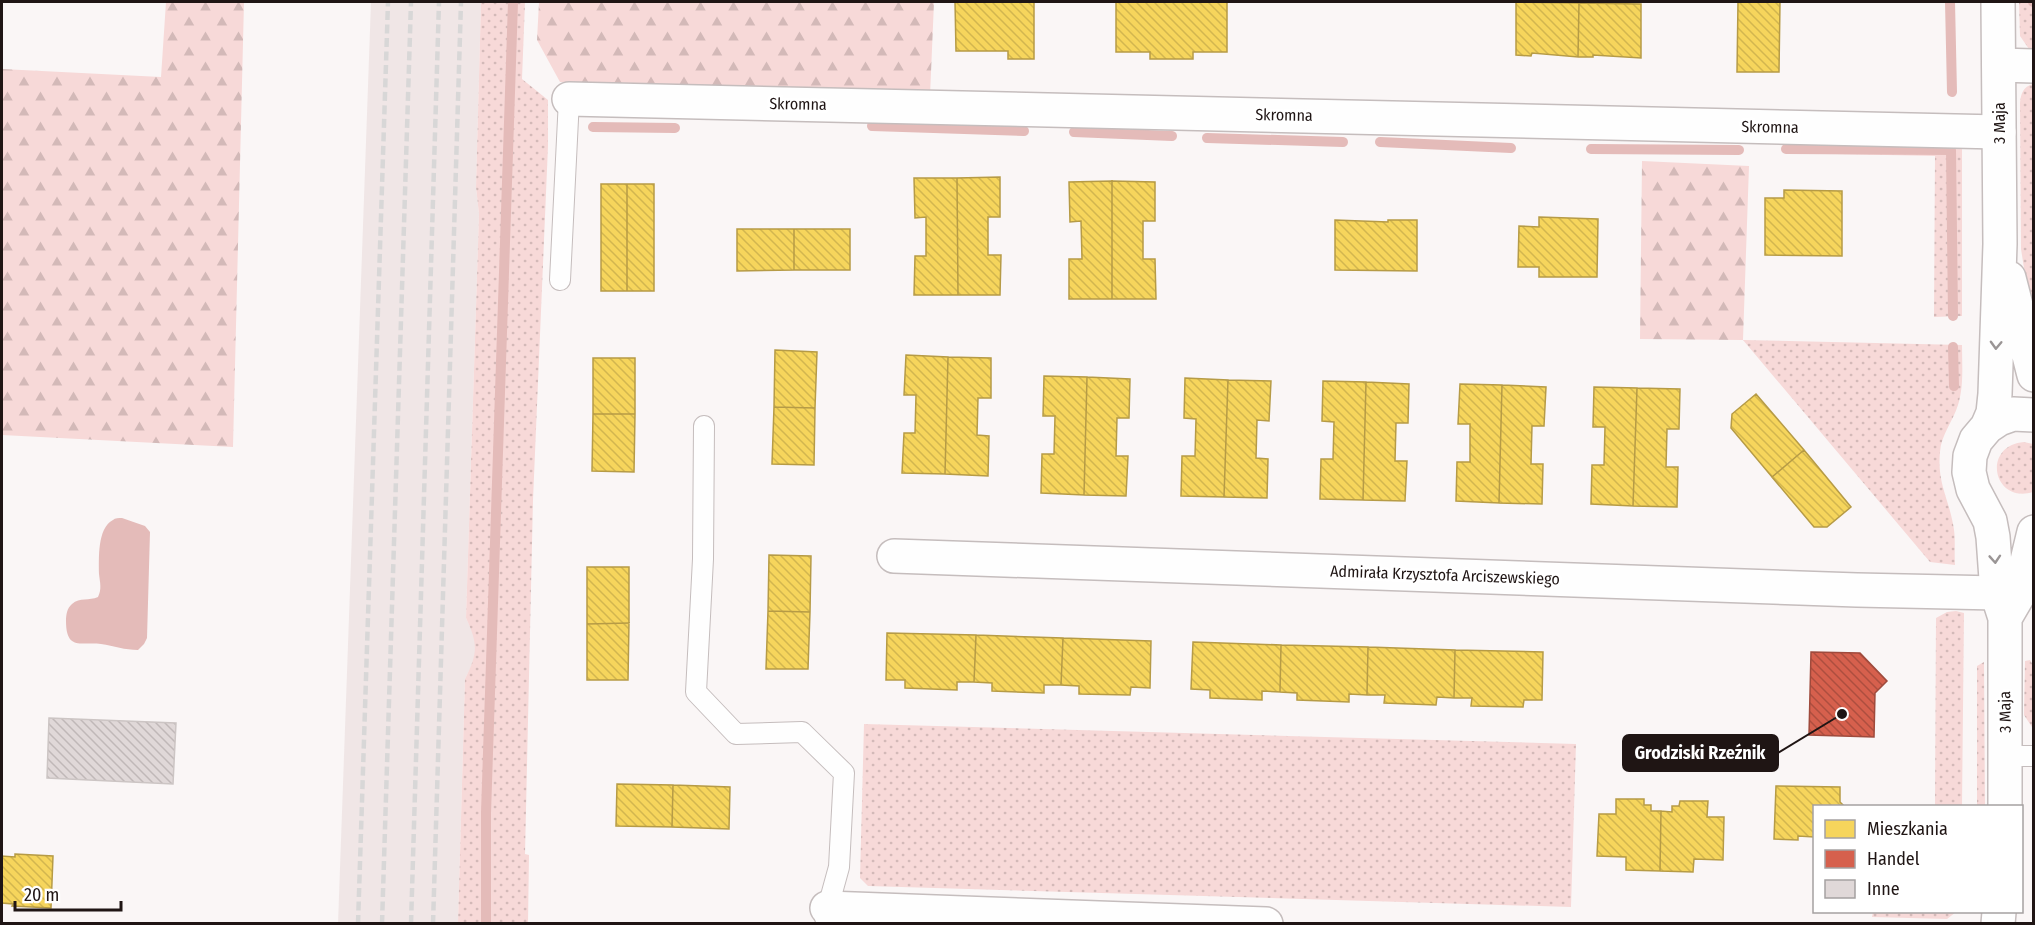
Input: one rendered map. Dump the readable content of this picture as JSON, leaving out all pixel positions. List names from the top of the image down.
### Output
{
  "streets": {
    "street": ["Skromna", "3 Maja", "Admirała Krzysztofa Arciszewskiego"]
  },
  "crossings": [
    ["Skromna", "3 Maja"],
    ["3 Maja", "Admirała Krzysztofa Arciszewskiego"]
  ],
  "places": ["Grodziski Rzeźnik"],
  "legend": ["Mieszkania", "Handel", "Inne"],
  "scale_bar": "20 m"
}
